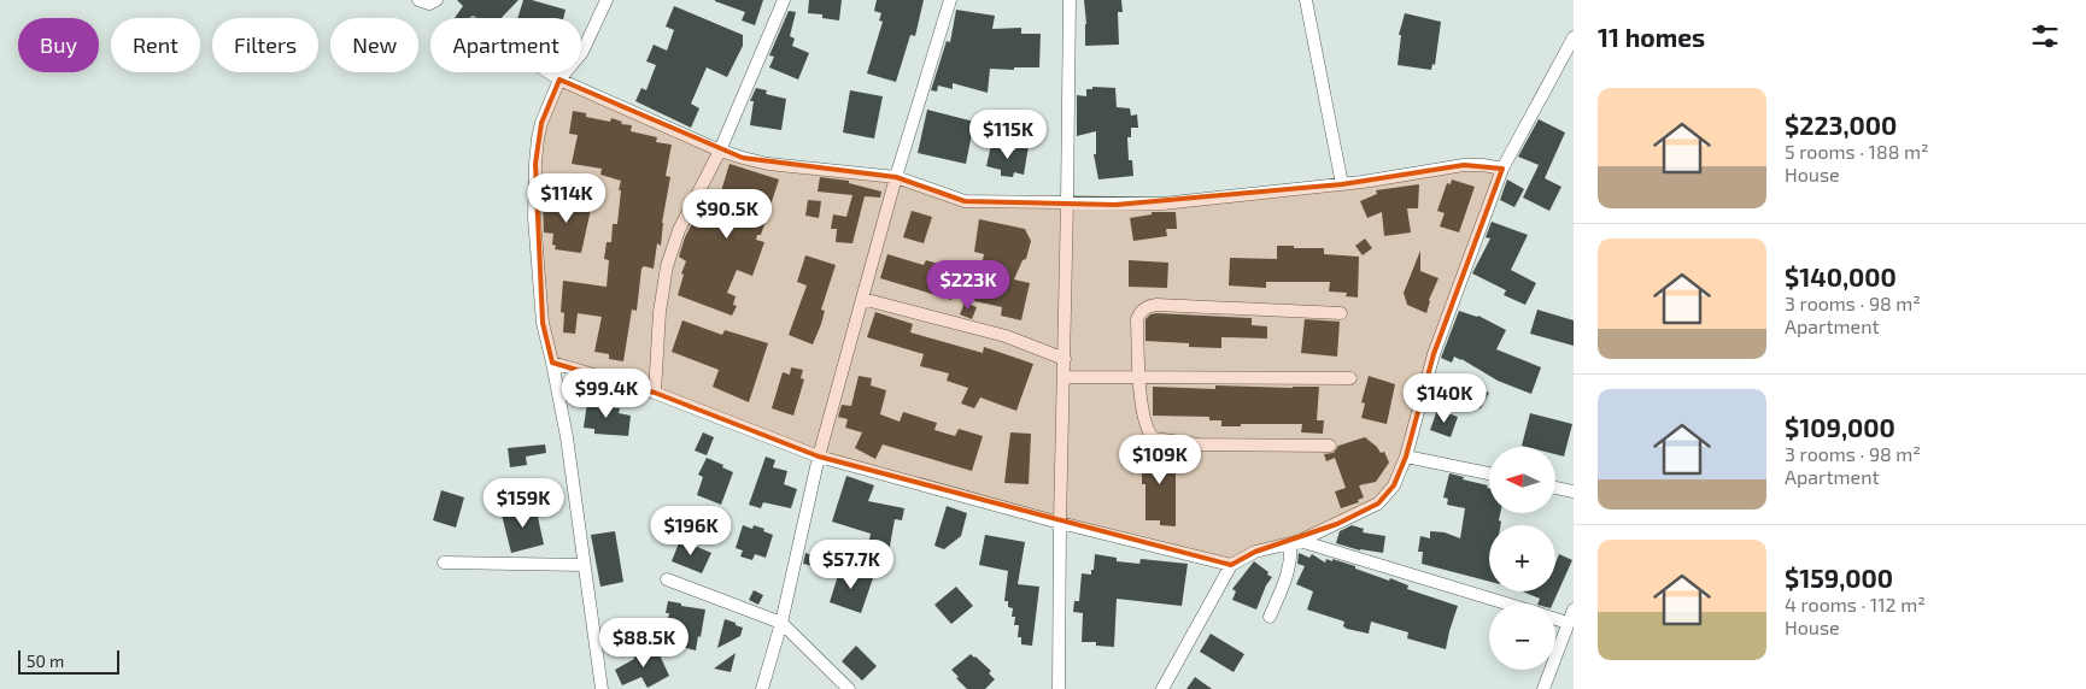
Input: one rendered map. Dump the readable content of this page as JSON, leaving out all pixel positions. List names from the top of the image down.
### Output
{
  "scale_bar": "50 m",
  "north": "left",
  "page": {
    "heading": "11 homes",
    "chip": [
      "Buy",
      "Rent",
      "Filters",
      "New",
      "Apartment"
    ],
    "list": [
      {
        "name": "$223,000",
        "note": "5 rooms · 188 m² · House"
      },
      {
        "name": "$140,000",
        "note": "3 rooms · 98 m² · Apartment"
      },
      {
        "name": "$109,000",
        "note": "3 rooms · 98 m² · Apartment"
      },
      {
        "name": "$159,000",
        "note": "4 rooms · 112 m² · House"
      }
    ],
    "price": [
      "$115K",
      "$114K",
      "$90.5K",
      "$223K",
      "$99.4K",
      "$140K",
      "$109K",
      "$159K",
      "$196K",
      "$57.7K",
      "$88.5K"
    ],
    "map_buttons": ["+", "−"],
    "scale": "50 m"
  }
}
